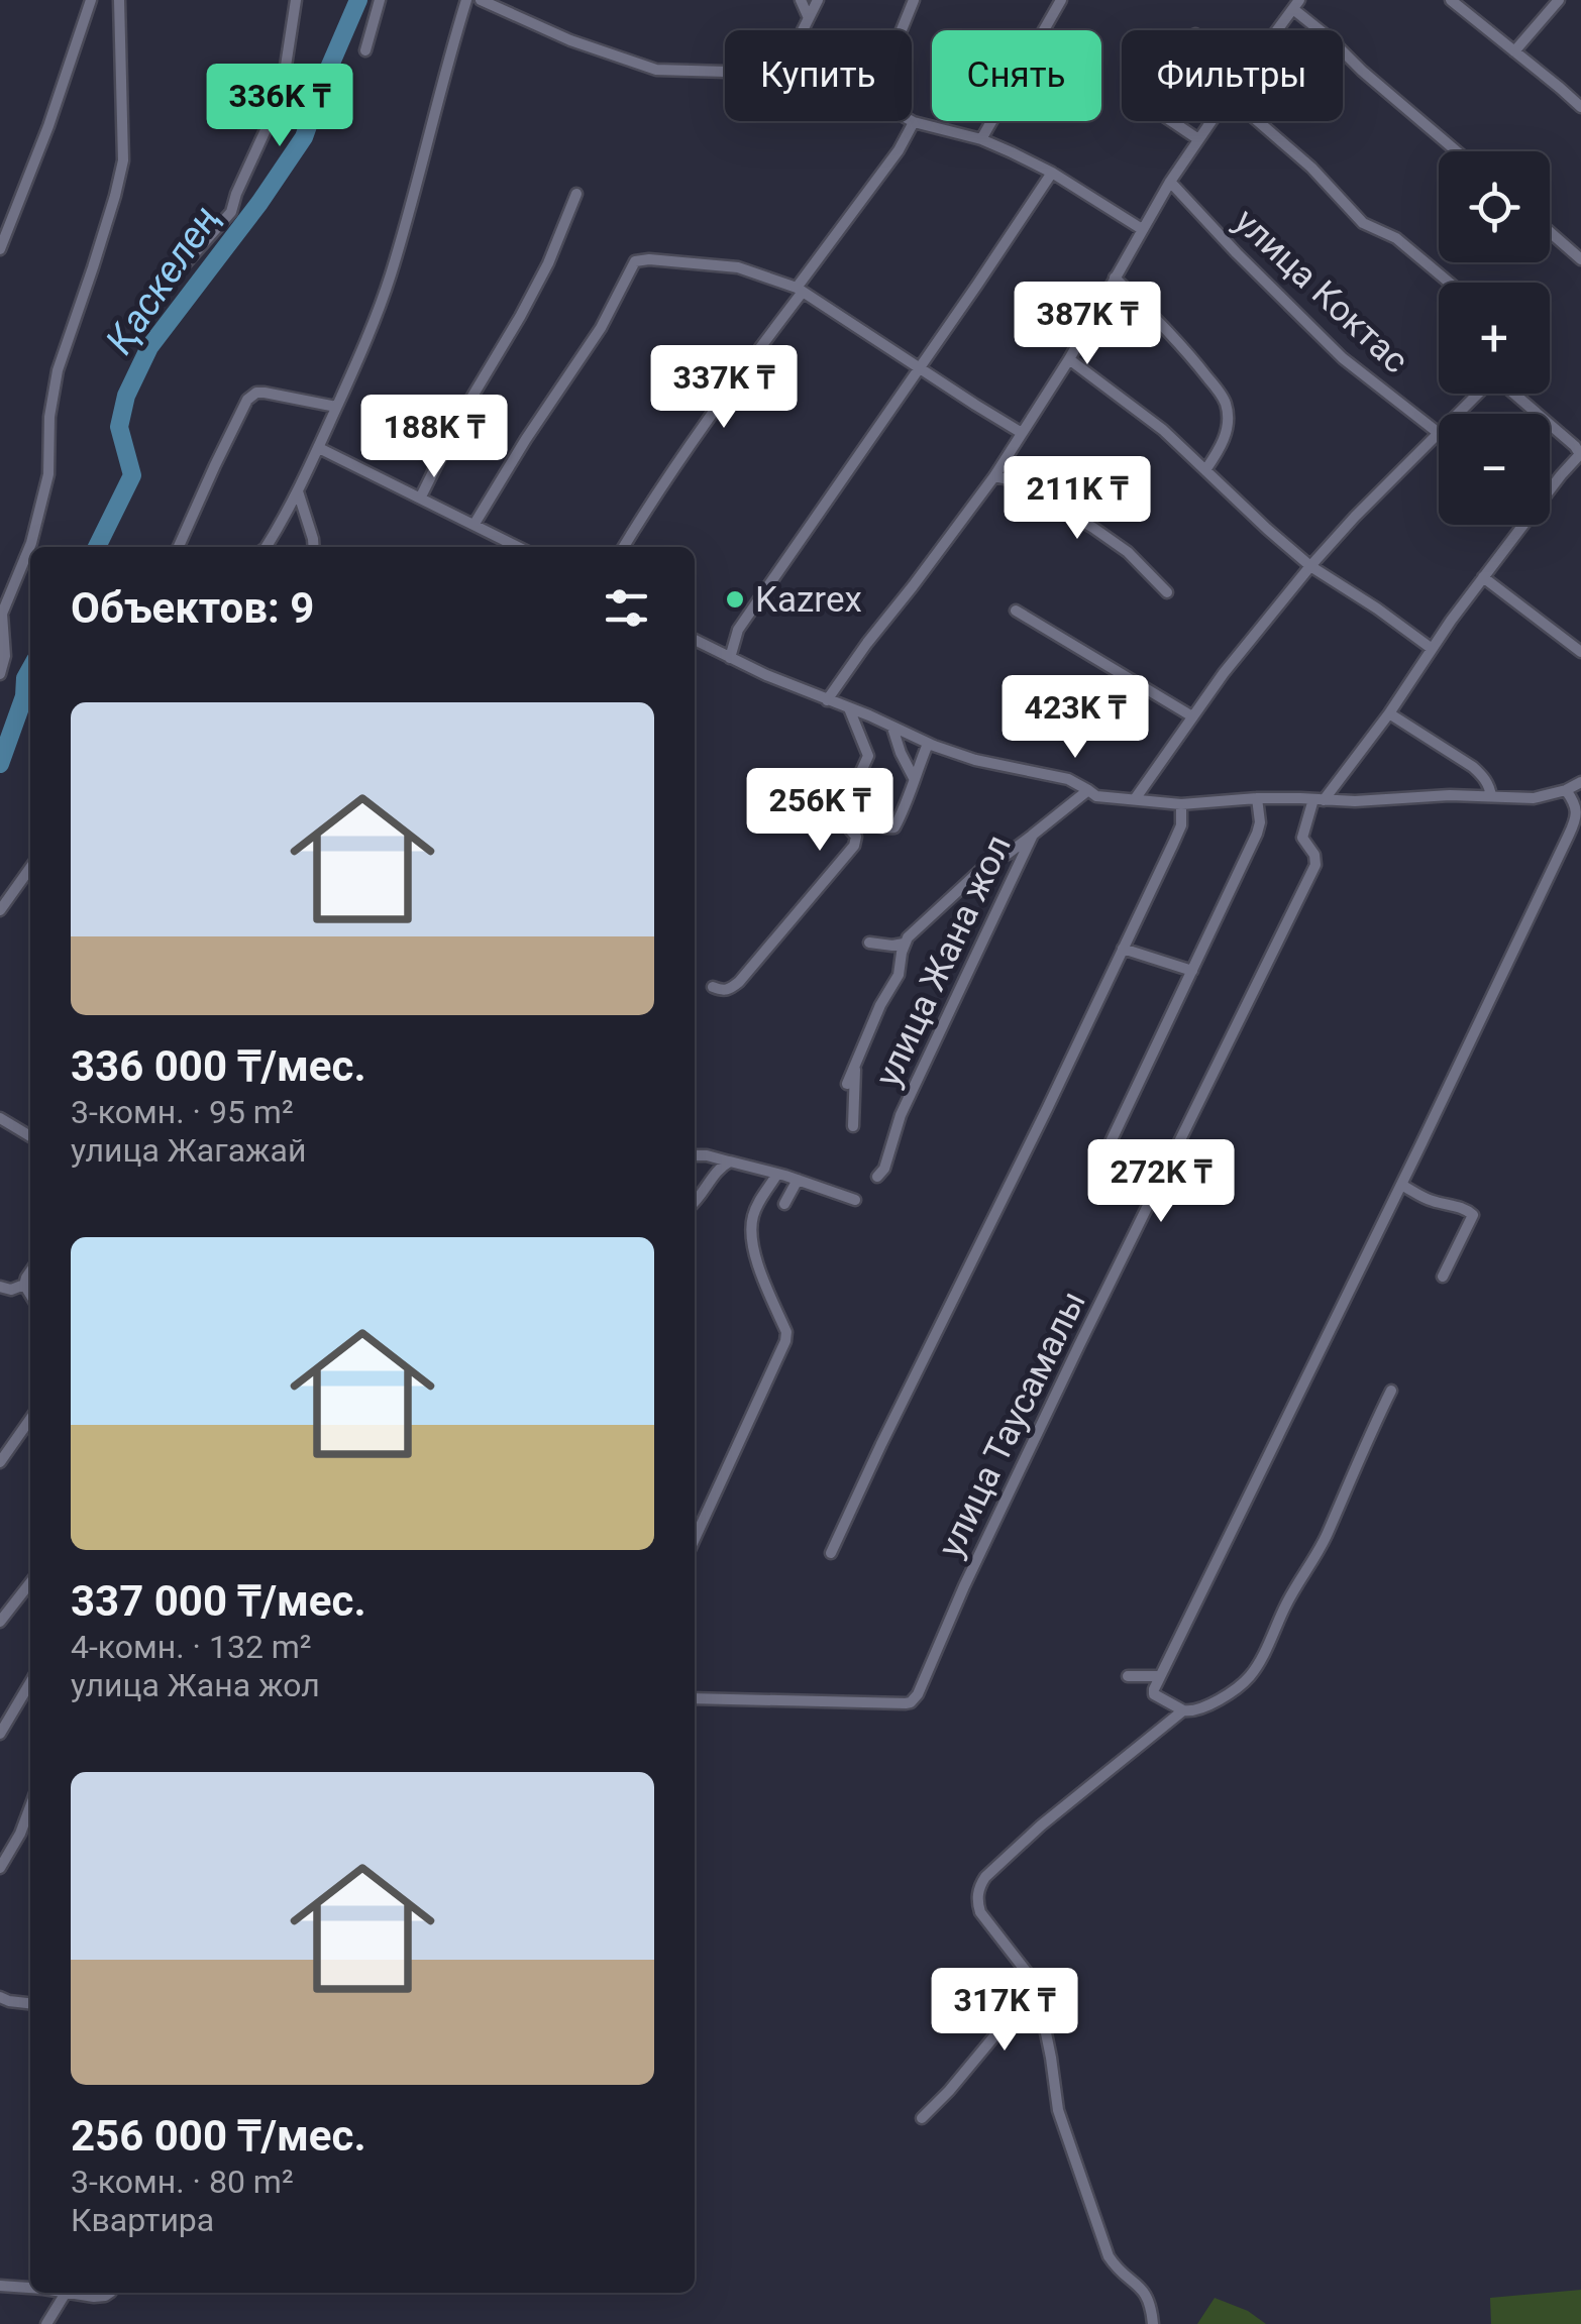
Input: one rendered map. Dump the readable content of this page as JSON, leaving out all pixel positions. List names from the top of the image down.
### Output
{
  "streets": {
    "street": ["улица Коктас", "улица Жана жол", "улица Таусамалы"]
  },
  "water": ["Қаскелең"],
  "places": ["Kazrex"],
  "page": {
    "chip": ["Купить", "Снять", "Фильтры"],
    "price": [
      "336K ₸",
      "387K ₸",
      "337K ₸",
      "188K ₸",
      "211K ₸",
      "423K ₸",
      "256K ₸",
      "272K ₸",
      "317K ₸"
    ],
    "map_buttons": ["+", "−"],
    "heading": "Объектов: 9",
    "list": [
      {
        "name": "336 000 ₸/мес.",
        "note": "3-комн. · 95 m² · улица Жагажай"
      },
      {
        "name": "337 000 ₸/мес.",
        "note": "4-комн. · 132 m² · улица Жана жол"
      },
      {
        "name": "256 000 ₸/мес.",
        "note": "3-комн. · 80 m² · Квартира"
      }
    ]
  }
}
